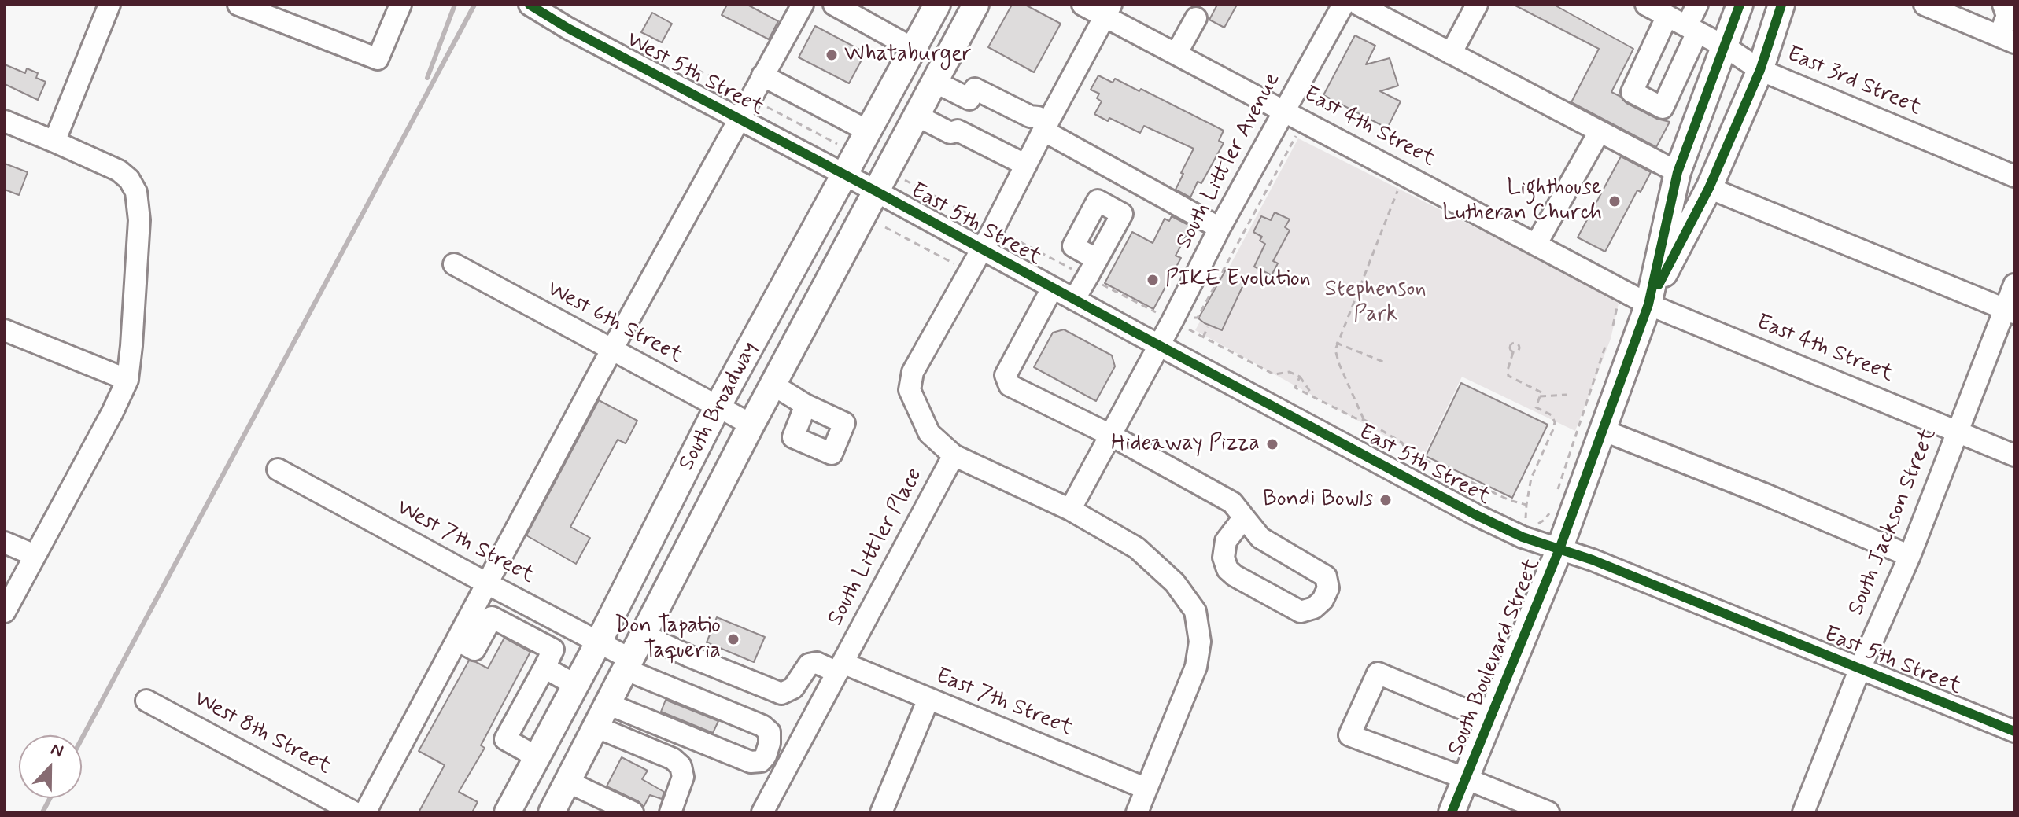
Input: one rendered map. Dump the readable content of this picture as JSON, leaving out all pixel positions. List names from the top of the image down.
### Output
{
  "streets": {
    "main road": ["South Broadway", "South Boulevard Street"],
    "street": [
      "West 5th Street",
      "East 3rd Street",
      "East 4th Street",
      "South Littler Avenue",
      "East 5th Street",
      "West 6th Street",
      "South Jackson Street",
      "West 7th Street",
      "South Littler Place",
      "East 7th Street",
      "West 8th Street"
    ]
  },
  "crossings": [
    ["West 5th Street", "East 5th Street"],
    ["West 5th Street", "South Broadway"],
    ["East 3rd Street", "South Boulevard Street"],
    ["East 4th Street", "South Littler Avenue"],
    ["East 4th Street", "South Jackson Street"],
    ["East 4th Street", "South Boulevard Street"],
    ["South Littler Avenue", "East 5th Street"],
    ["East 5th Street", "South Broadway"],
    ["East 5th Street", "South Jackson Street"],
    ["East 5th Street", "South Boulevard Street"],
    ["West 6th Street", "South Broadway"],
    ["South Broadway", "West 7th Street"],
    ["South Broadway", "East 7th Street"],
    ["West 7th Street", "South Littler Place"],
    ["South Littler Place", "East 7th Street"]
  ],
  "parks": ["Stephenson Park"],
  "places": [
    "Whataburger",
    "Lighthouse Lutheran Church",
    "PIKE Evolution",
    "Hideaway Pizza",
    "Bondi Bowls",
    "Don Tapatio Taqueria"
  ],
  "north": "top"
}
